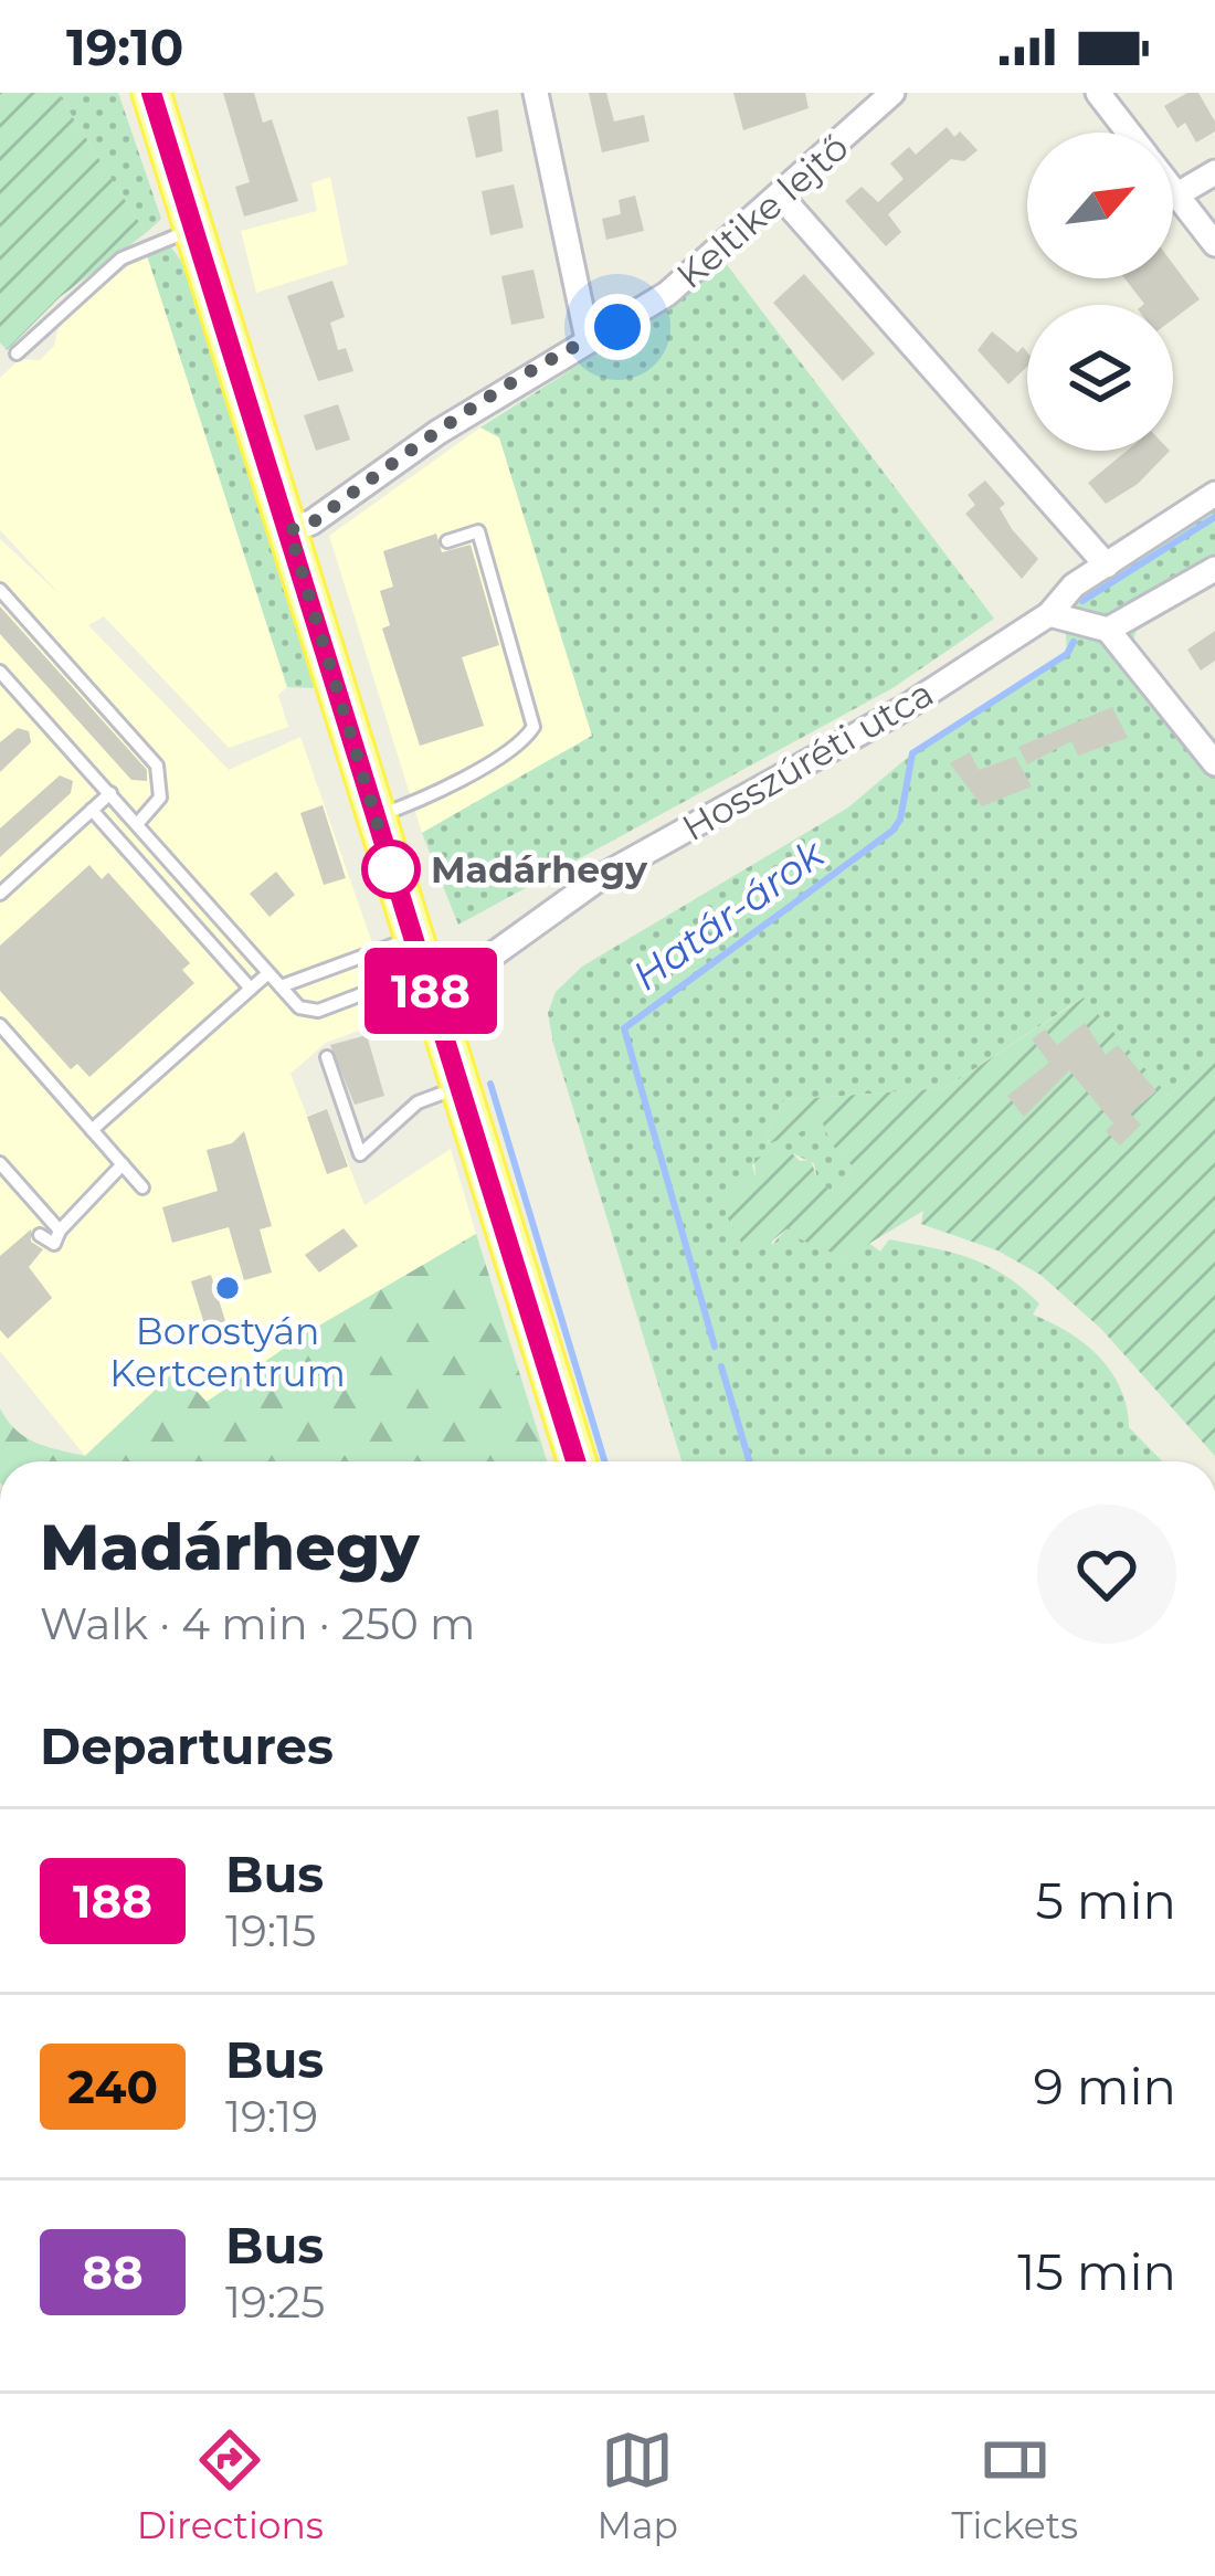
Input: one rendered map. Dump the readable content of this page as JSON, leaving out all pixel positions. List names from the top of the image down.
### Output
{
  "streets": {
    "street": ["Keltike lejtő", "Hosszúréti utca"]
  },
  "water": ["Határ-árok"],
  "places": ["Madárhegy", "Borostyán Kertcentrum"],
  "lines": ["bus line 188"],
  "north": "top right",
  "page": {
    "status": "19:10",
    "on_map": "188",
    "heading": [
      ["Madárhegy", "Walk · 4 min · 250 m"],
      "Departures"
    ],
    "list": [
      {
        "mark": "188",
        "name": "Bus",
        "note": "19:15",
        "value": "5 min"
      },
      {
        "mark": "240",
        "name": "Bus",
        "note": "19:19",
        "value": "9 min"
      },
      {
        "mark": "88",
        "name": "Bus",
        "note": "19:25",
        "value": "15 min"
      }
    ],
    "tabs": ["Directions", "Map", "Tickets"]
  }
}
